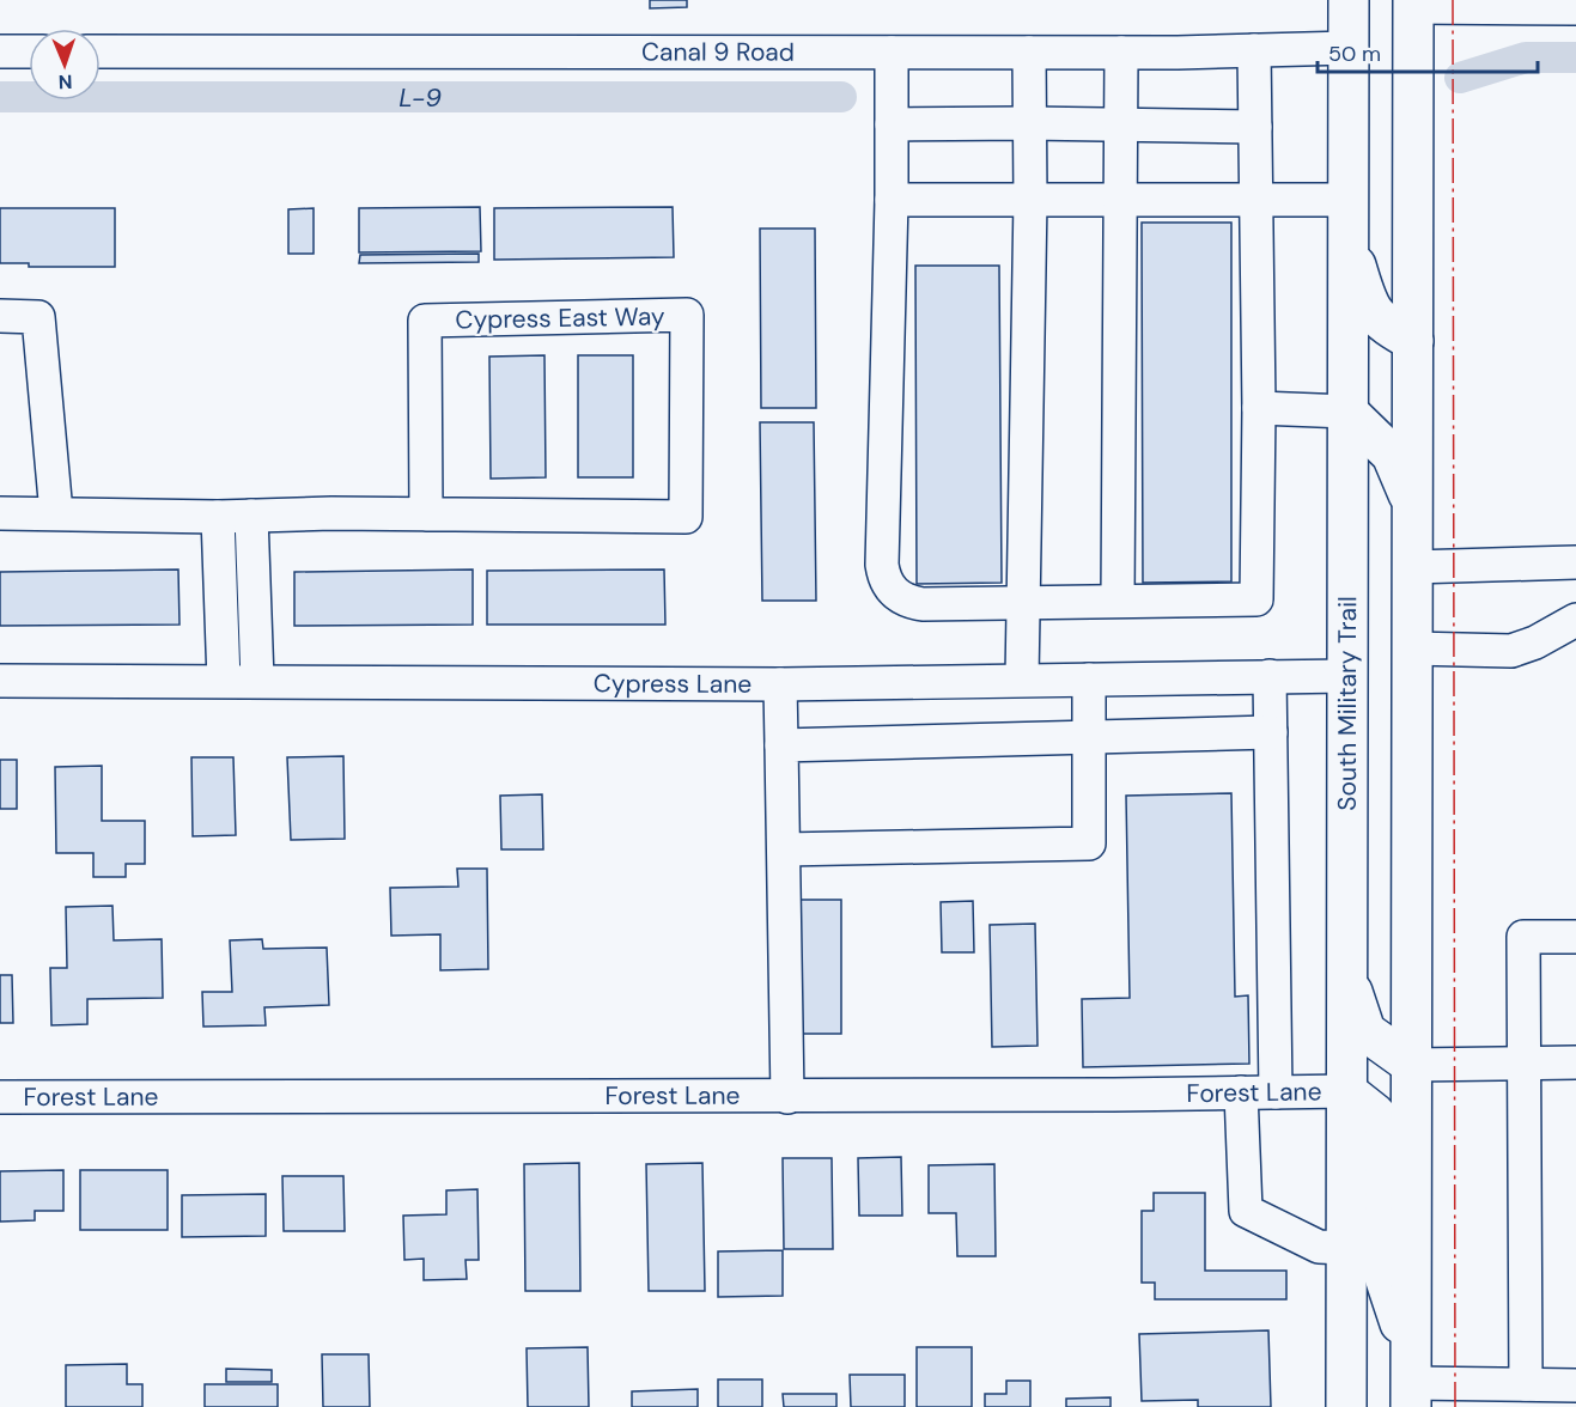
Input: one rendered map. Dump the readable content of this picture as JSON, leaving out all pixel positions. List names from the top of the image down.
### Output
{
  "streets": {
    "main road": ["South Military Trail"],
    "street": [
      "Canal 9 Road",
      "Cypress East Way",
      "Cypress Lane",
      "Forest Lane"
    ]
  },
  "crossings": [
    ["Canal 9 Road", "South Military Trail"],
    ["Cypress Lane", "South Military Trail"],
    ["South Military Trail", "Forest Lane"]
  ],
  "water": ["L-9"],
  "scale_bar": "50 m",
  "north": "bottom"
}
